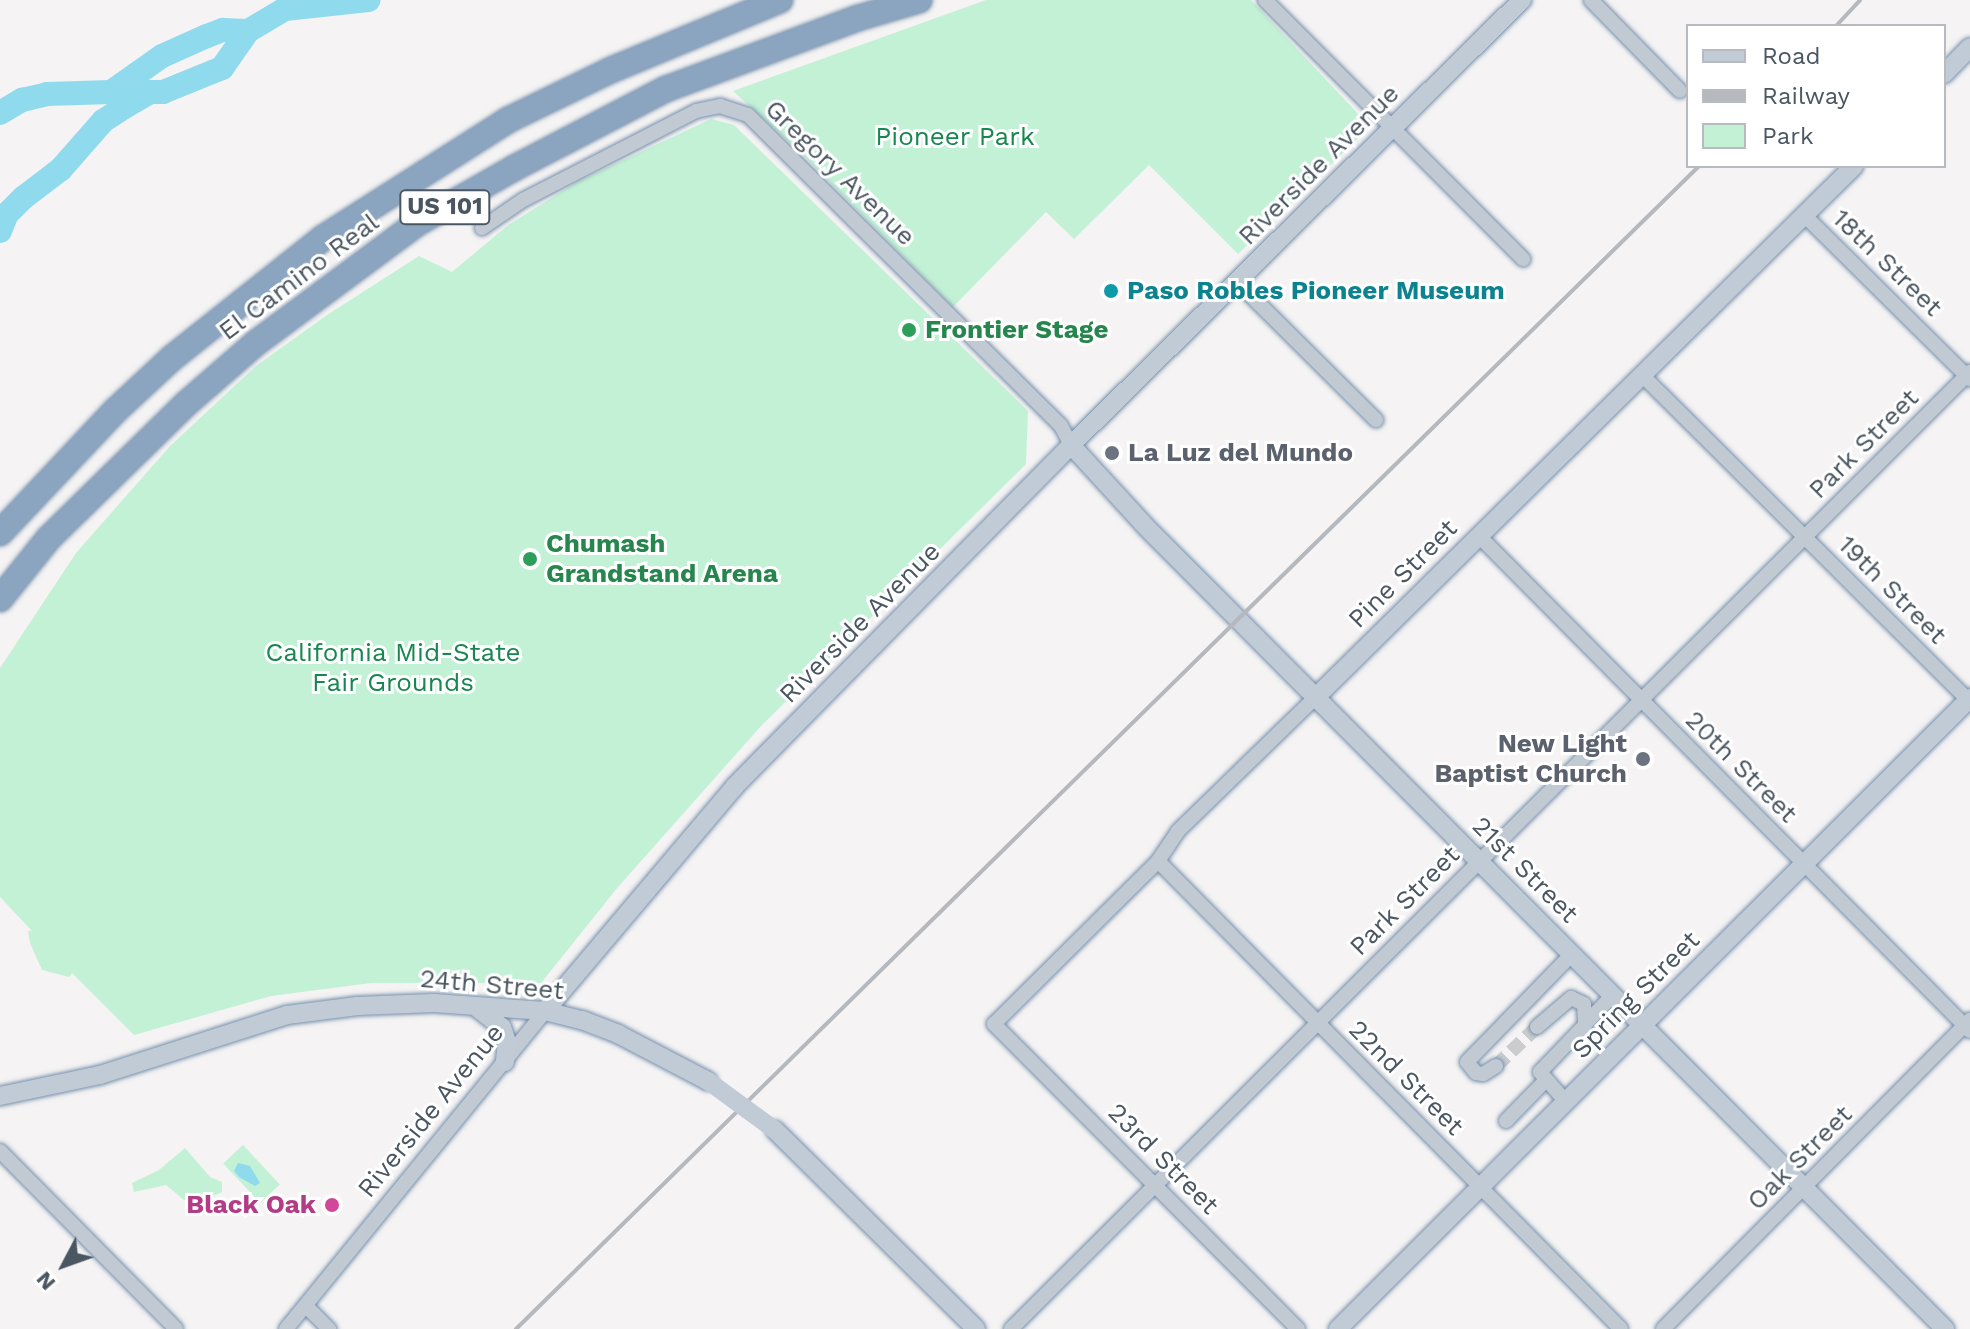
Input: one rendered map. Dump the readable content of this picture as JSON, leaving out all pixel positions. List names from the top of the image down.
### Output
{
  "streets": {
    "highway": ["US 101", "El Camino Real"],
    "main road": [
      "Riverside Avenue",
      "Pine Street",
      "21st Street",
      "24th Street",
      "Spring Street"
    ],
    "street": [
      "Gregory Avenue",
      "18th Street",
      "Park Street",
      "19th Street",
      "20th Street",
      "22nd Street",
      "Oak Street",
      "23rd Street"
    ]
  },
  "crossings": [
    ["Riverside Avenue", "Gregory Avenue"],
    ["Riverside Avenue", "21st Street"],
    ["Riverside Avenue", "24th Street"],
    ["Gregory Avenue", "21st Street"],
    ["18th Street", "Park Street"],
    ["18th Street", "Pine Street"],
    ["Park Street", "19th Street"],
    ["Park Street", "20th Street"],
    ["Park Street", "21st Street"],
    ["Park Street", "22nd Street"],
    ["Park Street", "23rd Street"],
    ["Pine Street", "19th Street"],
    ["Pine Street", "20th Street"],
    ["Pine Street", "21st Street"],
    ["Pine Street", "22nd Street"],
    ["Pine Street", "23rd Street"],
    ["19th Street", "Spring Street"],
    ["20th Street", "Spring Street"],
    ["20th Street", "Oak Street"],
    ["21st Street", "Spring Street"],
    ["21st Street", "Oak Street"],
    ["Spring Street", "22nd Street"]
  ],
  "parks": ["Pioneer Park", "California Mid-State Fair Grounds"],
  "places": [
    "Paso Robles Pioneer Museum",
    "Frontier Stage",
    "La Luz del Mundo",
    "Chumash Grandstand Arena",
    "New Light Baptist Church",
    "Black Oak"
  ],
  "legend": ["Road", "Railway", "Park"],
  "north": "bottom left"
}
